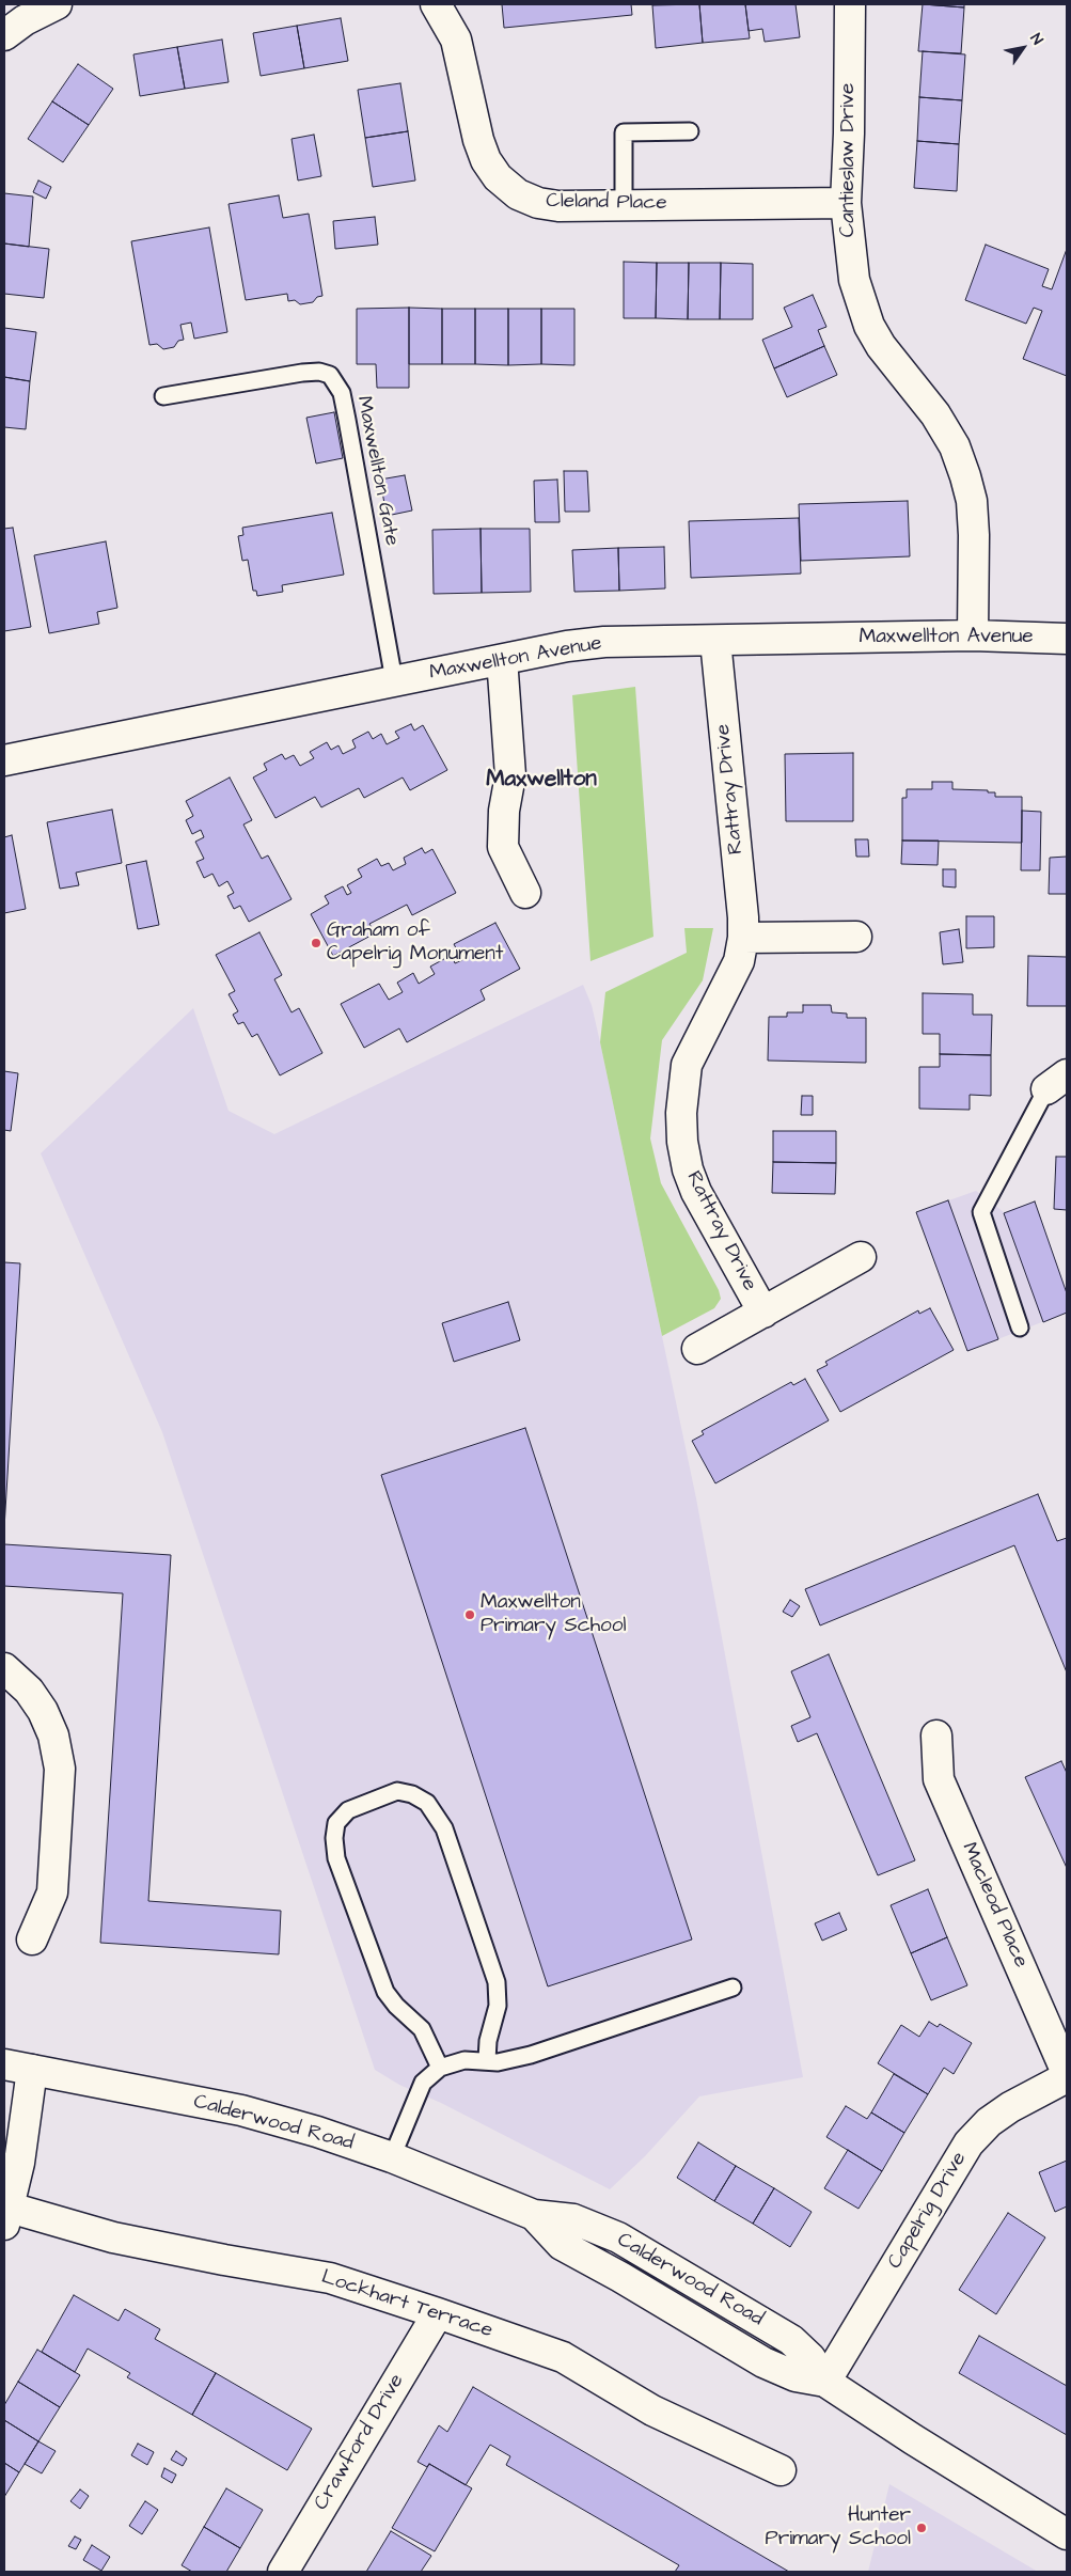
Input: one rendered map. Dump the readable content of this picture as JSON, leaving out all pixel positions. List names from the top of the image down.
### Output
{
  "streets": {
    "street": [
      "Cantieslaw Drive",
      "Cleland Place",
      "Maxwellton Avenue",
      "Rattray Drive",
      "Macleod Place",
      "Calderwood Road",
      "Capelrig Drive",
      "Lockhart Terrace",
      "Crawford Drive"
    ],
    "lane": ["Maxwellton Gate"]
  },
  "crossings": [
    ["Cantieslaw Drive", "Cleland Place"],
    ["Cantieslaw Drive", "Maxwellton Avenue"],
    ["Maxwellton Gate", "Maxwellton Avenue"],
    ["Maxwellton Avenue", "Rattray Drive"],
    ["Calderwood Road", "Capelrig Drive"],
    ["Lockhart Terrace", "Crawford Drive"]
  ],
  "districts": ["Maxwellton"],
  "places": ["Graham of Capelrig Monument", "Maxwellton Primary School", "Hunter Primary School"],
  "north": "top right"
}
